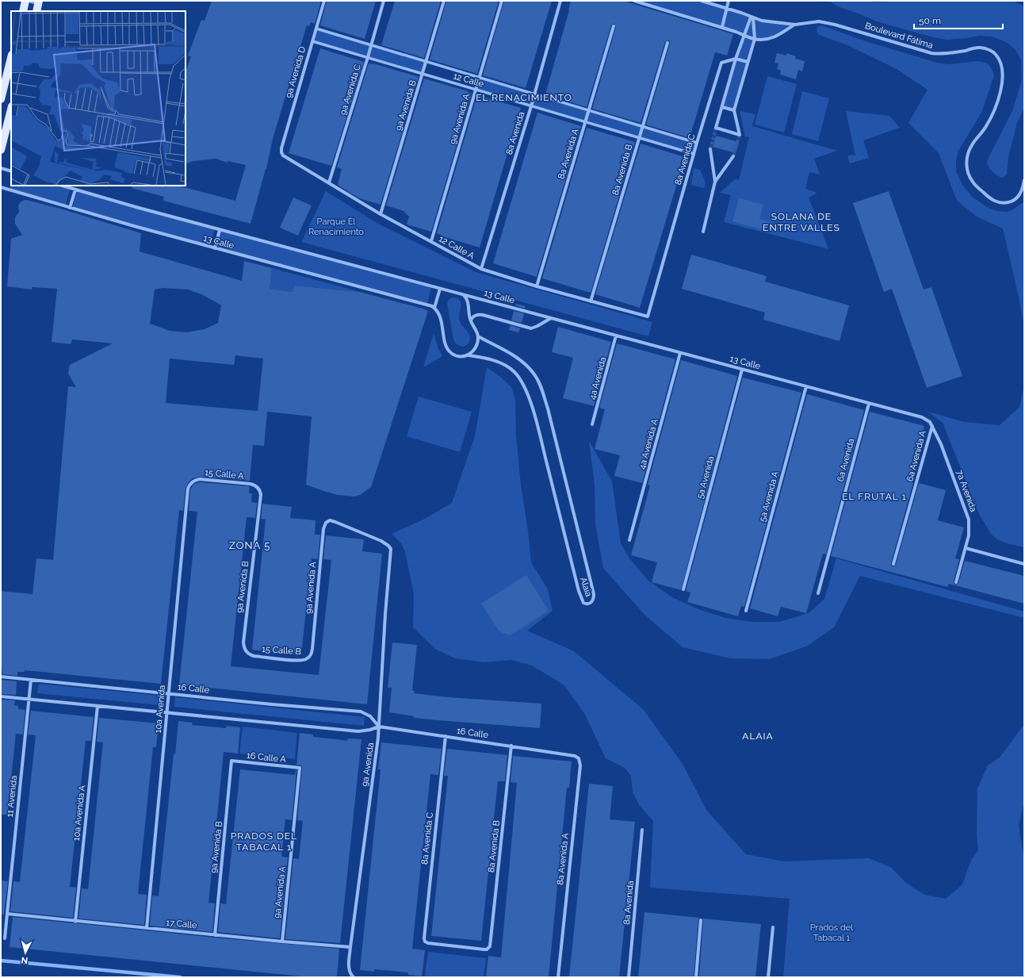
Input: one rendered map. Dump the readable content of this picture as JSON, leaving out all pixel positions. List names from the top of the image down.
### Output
{
  "streets": {
    "street": [
      "Boulevard Fátima",
      "9a Avenida D",
      "12 Calle",
      "9a Avenida C",
      "9a Avenida B",
      "9a Avenida A",
      "8a Avenida",
      "8a Avenida A",
      "8a Avenida C",
      "8a Avenida B",
      "13 Calle",
      "12 Calle A",
      "4a Avenida",
      "4a Avenida A",
      "6a Avenida A",
      "6a Avenida",
      "15 Calle A",
      "5a Avenida",
      "7a Avenida",
      "5a Avenida A",
      "Alaia",
      "15 Calle B",
      "16 Calle",
      "10a Avenida",
      "16 Calle A",
      "9a Avenida",
      "11 Avenida",
      "10a Avenida A",
      "17 Calle"
    ]
  },
  "crossings": [
    ["9a Avenida D", "12 Calle"],
    ["9a Avenida D", "12 Calle A"],
    ["12 Calle", "9a Avenida C"],
    ["12 Calle", "9a Avenida B"],
    ["12 Calle", "9a Avenida A"],
    ["12 Calle", "8a Avenida"],
    ["12 Calle", "8a Avenida A"],
    ["12 Calle", "8a Avenida C"],
    ["12 Calle", "8a Avenida B"],
    ["9a Avenida C", "12 Calle A"],
    ["9a Avenida B", "12 Calle A"],
    ["9a Avenida B", "15 Calle A"],
    ["9a Avenida B", "15 Calle B"],
    ["9a Avenida B", "16 Calle A"],
    ["9a Avenida B", "17 Calle"],
    ["9a Avenida A", "12 Calle A"],
    ["9a Avenida A", "15 Calle B"],
    ["9a Avenida A", "16 Calle A"],
    ["9a Avenida A", "9a Avenida"],
    ["9a Avenida A", "17 Calle"],
    ["8a Avenida", "12 Calle A"],
    ["8a Avenida A", "12 Calle A"],
    ["8a Avenida A", "16 Calle"],
    ["8a Avenida C", "8a Avenida B"],
    ["8a Avenida C", "12 Calle A"],
    ["8a Avenida C", "16 Calle"],
    ["8a Avenida B", "12 Calle A"],
    ["8a Avenida B", "16 Calle"],
    ["13 Calle", "4a Avenida"],
    ["13 Calle", "4a Avenida A"],
    ["13 Calle", "6a Avenida A"],
    ["13 Calle", "6a Avenida"],
    ["13 Calle", "5a Avenida"],
    ["13 Calle", "7a Avenida"],
    ["13 Calle", "5a Avenida A"],
    ["6a Avenida A", "7a Avenida"],
    ["15 Calle A", "10a Avenida"],
    ["16 Calle", "10a Avenida"],
    ["16 Calle", "9a Avenida"],
    ["16 Calle", "11 Avenida"],
    ["16 Calle", "10a Avenida A"],
    ["10a Avenida", "17 Calle"],
    ["9a Avenida", "17 Calle"],
    ["11 Avenida", "17 Calle"],
    ["10a Avenida A", "17 Calle"]
  ],
  "districts": [
    "EL RENACIMIENTO",
    "SOLANA DE ENTRE VALLES",
    "EL FRUTAL 1",
    "ZONA 5",
    "ALAIA",
    "PRADOS DEL TABACAL 1"
  ],
  "parks": ["Parque El Renacimiento", "Prados del Tabacal 1"],
  "scale_bar": "50 m",
  "north": "bottom"
}
